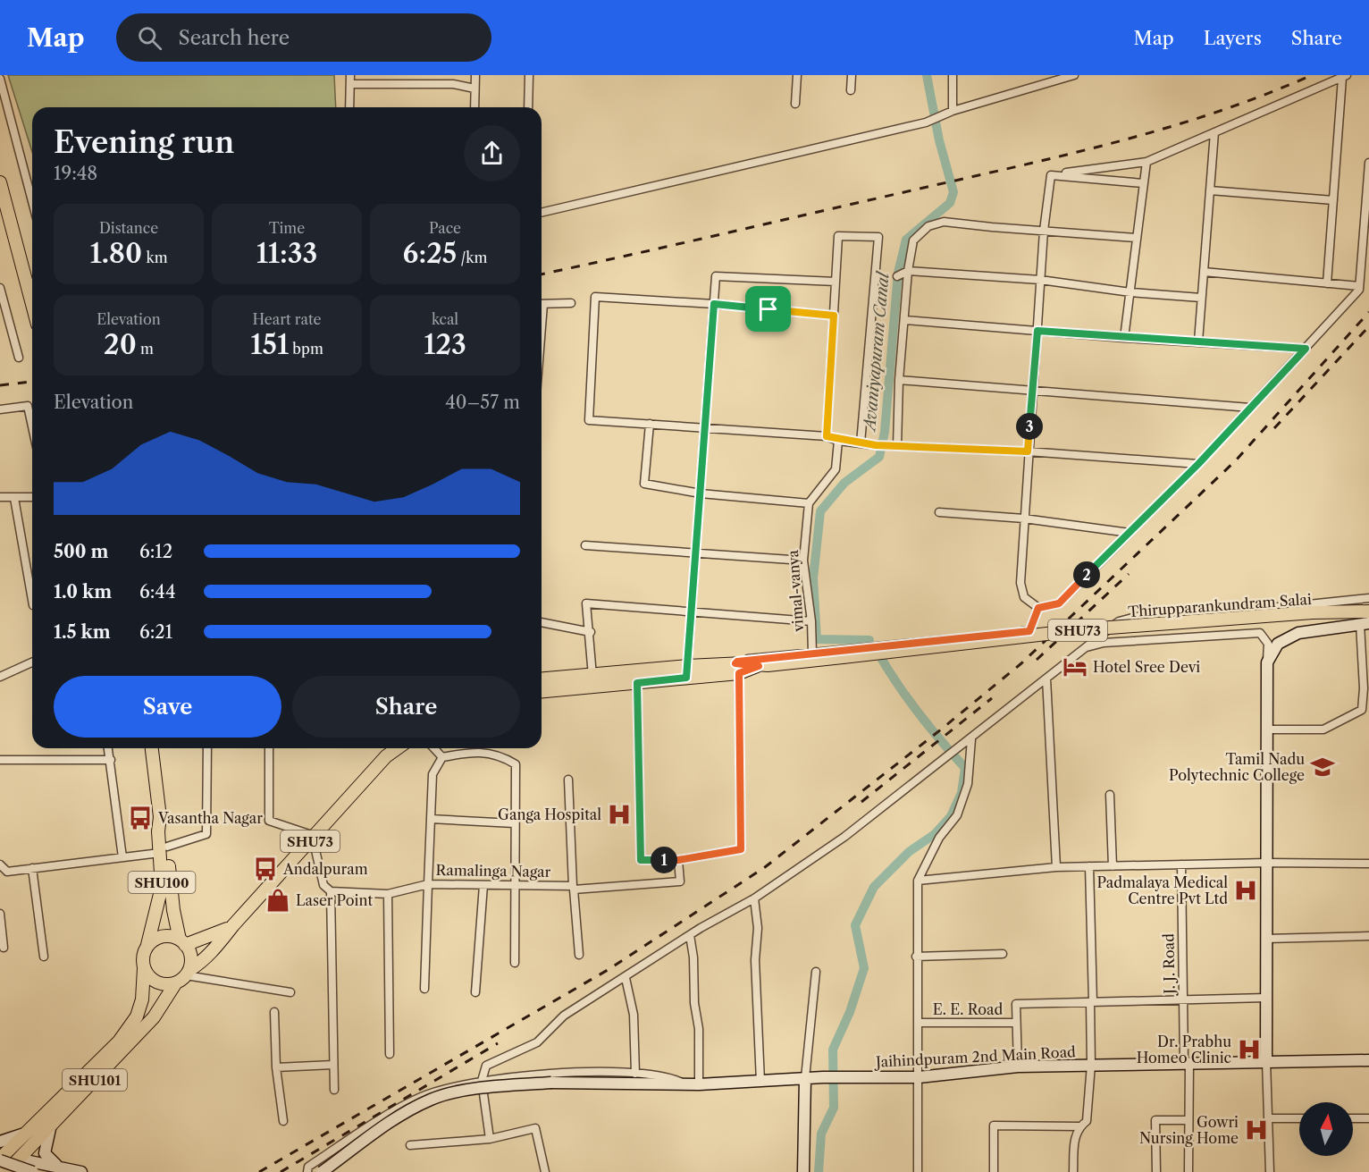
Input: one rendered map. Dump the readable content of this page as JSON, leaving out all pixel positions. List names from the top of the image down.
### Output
{
  "streets": {
    "main road": [
      "Thirupparankundram Salai",
      "SHU73",
      "SHU100",
      "SHU101"
    ],
    "street": [
      "vimal-vanya",
      "Ramalinga Nagar",
      "J. J. Road",
      "E. E. Road",
      "Jaihindpuram 2nd Main Road"
    ]
  },
  "crossings": [
    ["SHU73", "SHU100"],
    ["SHU73", "SHU101"],
    ["SHU100", "SHU101"],
    ["J. J. Road", "Jaihindpuram 2nd Main Road"]
  ],
  "water": ["Avaniyapuram Canal"],
  "places": {
    "hotel": ["Hotel Sree Devi"],
    "school or university": ["Tamil Nadu Polytechnic College"],
    "hospital": [
      "Ganga Hospital",
      "Padmalaya Medical Centre Pvt Ltd",
      "Dr. Prabhu Homeo Clinic",
      "Gowri Nursing Home"
    ],
    "bus stop": ["Vasantha Nagar", "Andalpuram"],
    "shop": ["Laser Point"]
  },
  "north": "top",
  "page": {
    "header": "Map",
    "search": "Search here",
    "nav": ["Map", "Layers", "Share"],
    "heading": ["Evening run", "19:48"],
    "stats": [
      ["Distance", "1.80 km"],
      ["Time", "11:33"],
      ["Pace", "6:25 /km"],
      ["Elevation", "20 m"],
      ["Heart rate", "151 bpm"],
      ["kcal", "123"]
    ],
    "chart": ["Elevation", "40–57 m"],
    "pins": ["3", "2", "1"],
    "list": [
      {
        "name": "500 m",
        "note": "6:12"
      },
      {
        "name": "1.0 km",
        "note": "6:44"
      },
      {
        "name": "1.5 km",
        "note": "6:21"
      }
    ],
    "buttons": ["Save", "Share"]
  }
}
